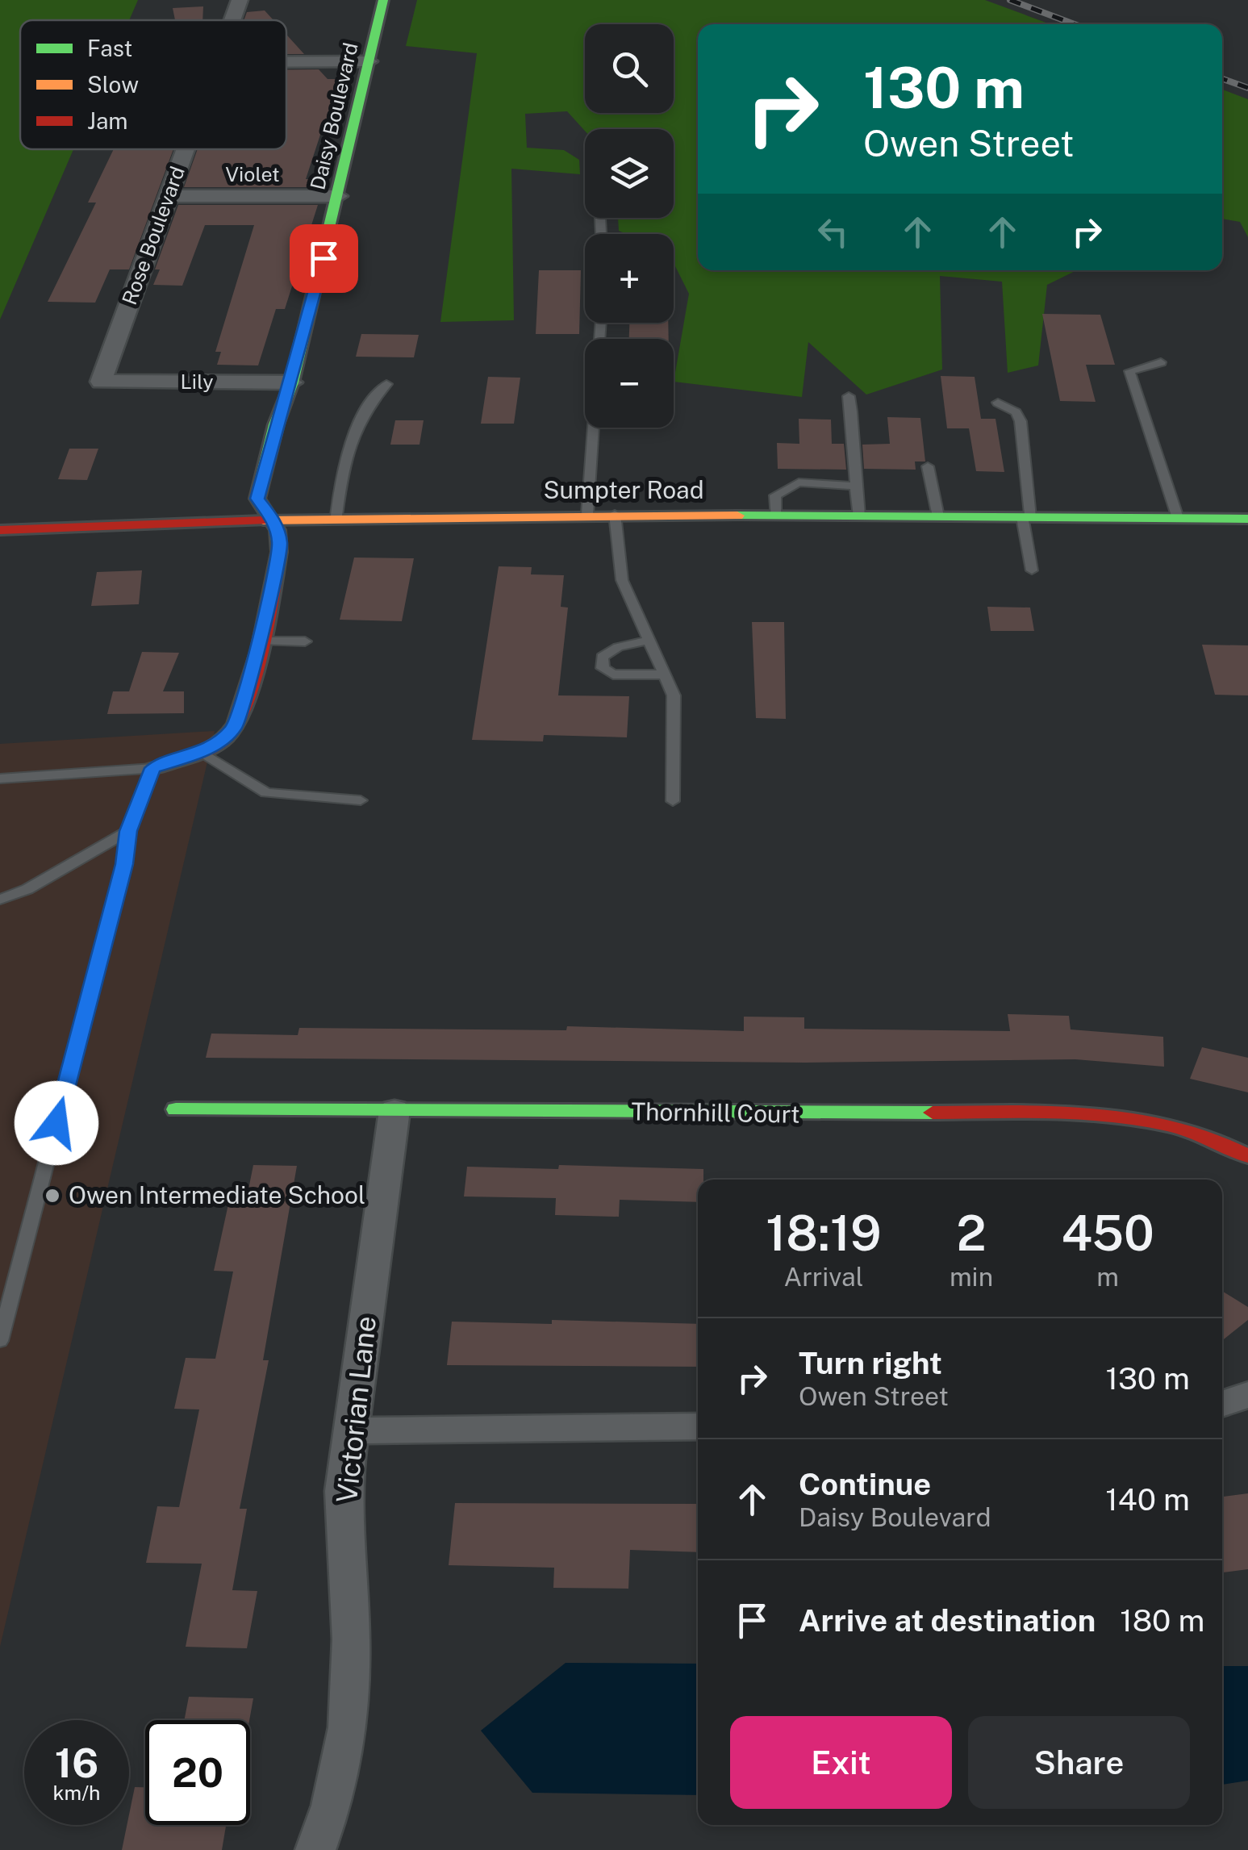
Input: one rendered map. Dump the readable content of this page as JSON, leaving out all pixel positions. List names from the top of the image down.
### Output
{
  "streets": {
    "street": [
      "Daisy Boulevard",
      "Violet",
      "Rose Boulevard",
      "Lily",
      "Sumpter Road",
      "Thornhill Court",
      "Victorian Lane"
    ]
  },
  "crossings": [
    ["Daisy Boulevard", "Violet"],
    ["Daisy Boulevard", "Lily"],
    ["Daisy Boulevard", "Sumpter Road"],
    ["Violet", "Rose Boulevard"],
    ["Rose Boulevard", "Lily"],
    ["Thornhill Court", "Victorian Lane"]
  ],
  "places": ["Owen Intermediate School"],
  "legend": ["Fast", "Slow", "Jam"],
  "page": {
    "map_buttons": ["+", "−"],
    "turn": ["130 m", "Owen Street"],
    "eta": [
      "18:19",
      "Arrival",
      "2",
      "min",
      "450",
      "m"
    ],
    "list": [
      {
        "name": "Turn right",
        "note": "Owen Street",
        "value": "130 m"
      },
      {
        "name": "Continue",
        "note": "Daisy Boulevard",
        "value": "140 m"
      },
      {
        "name": "Arrive at destination",
        "value": "180 m"
      }
    ],
    "buttons": ["Exit", "Share"],
    "speed": "16 km/h",
    "limit": "20"
  }
}
